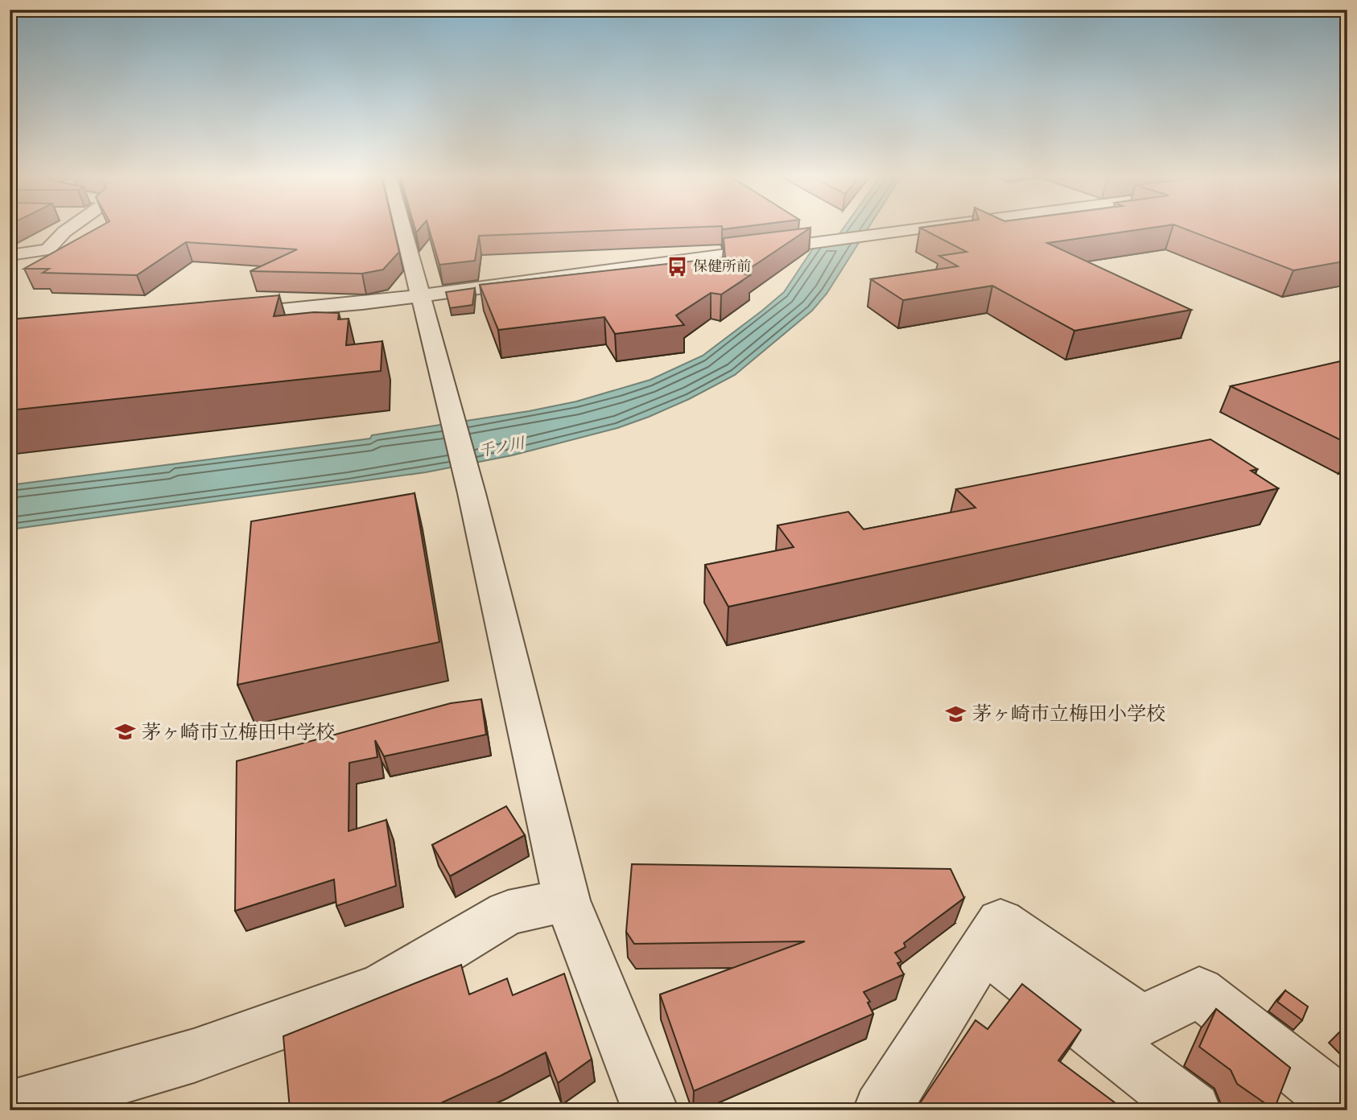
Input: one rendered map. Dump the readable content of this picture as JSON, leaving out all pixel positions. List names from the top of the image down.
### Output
{
  "water": ["千ノ川"],
  "places": {
    "bus stop": ["保健所前"],
    "school or university": ["茅ヶ崎市立梅田小学校", "茅ヶ崎市立梅田中学校"]
  }
}
